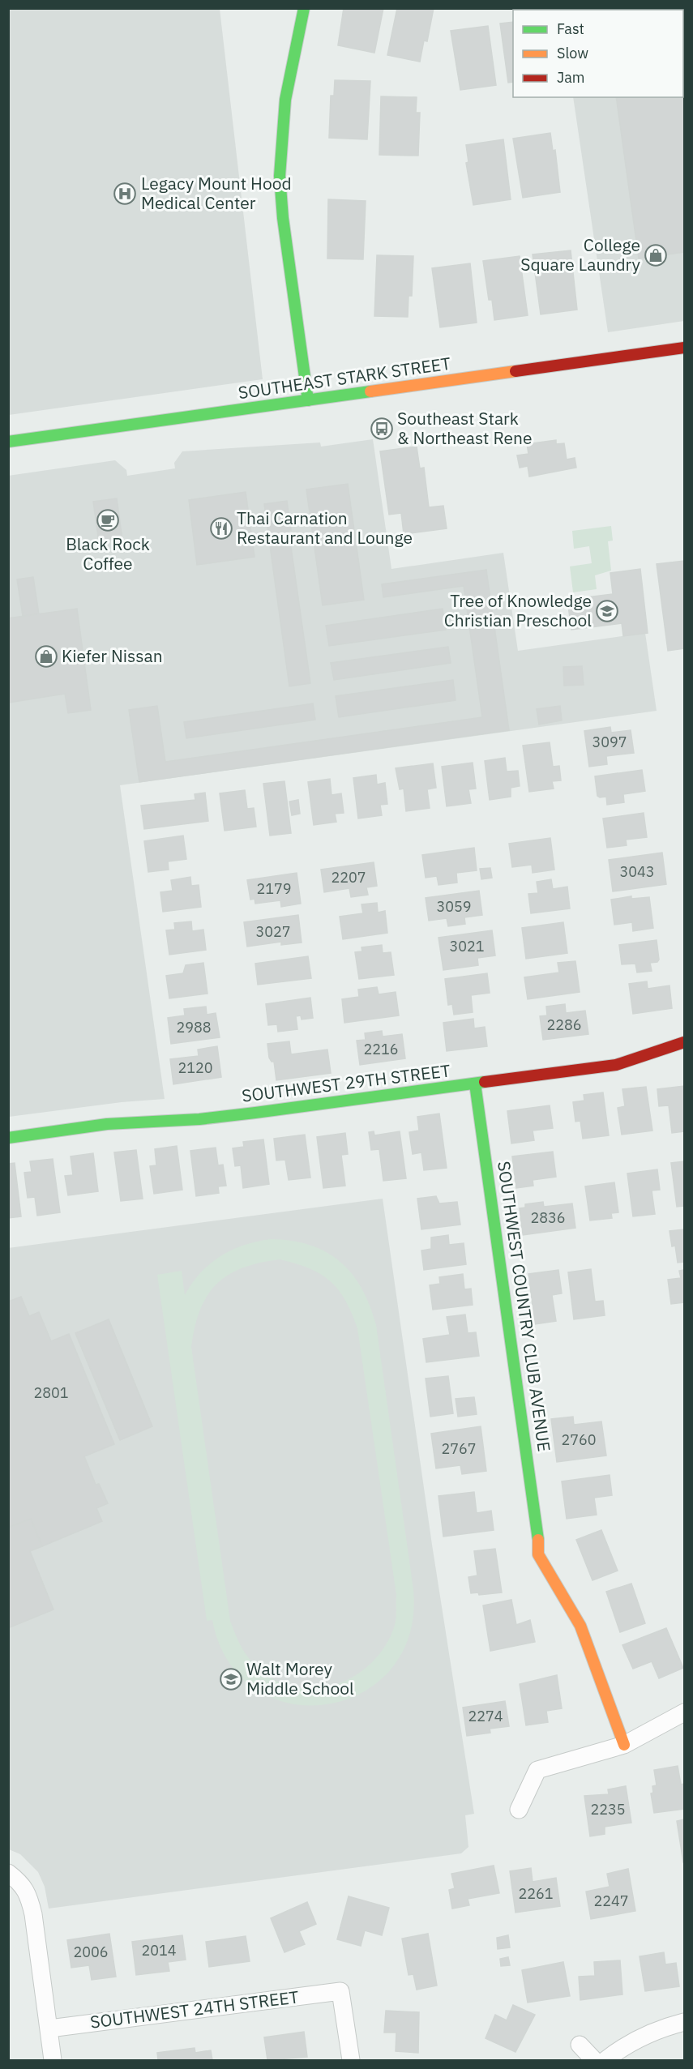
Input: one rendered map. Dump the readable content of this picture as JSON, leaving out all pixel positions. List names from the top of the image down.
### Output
{
  "streets": {
    "street": [
      "SOUTHEAST STARK STREET",
      "SOUTHWEST 29TH STREET",
      "SOUTHWEST COUNTRY CLUB AVENUE",
      "SOUTHWEST 24TH STREET"
    ]
  },
  "crossings": [
    ["SOUTHWEST 29TH STREET", "SOUTHWEST COUNTRY CLUB AVENUE"]
  ],
  "places": {
    "hospital": ["Legacy Mount Hood Medical Center"],
    "shop": ["College Square Laundry", "Kiefer Nissan"],
    "bus stop": ["Southeast Stark & Northeast Rene"],
    "cafe": ["Black Rock Coffee"],
    "restaurant": ["Thai Carnation Restaurant and Lounge"],
    "school or university": ["Tree of Knowledge Christian Preschool", "Walt Morey Middle School"]
  },
  "house_numbers": [
    "3097",
    "3043",
    "2207",
    "2179",
    "3059",
    "3027",
    "3021",
    "2286",
    "2988",
    "2216",
    "2120",
    "2836",
    "2801",
    "2760",
    "2767",
    "2274",
    "2235",
    "2261",
    "2247",
    "2014",
    "2006"
  ],
  "legend": ["Fast", "Slow", "Jam"]
}
